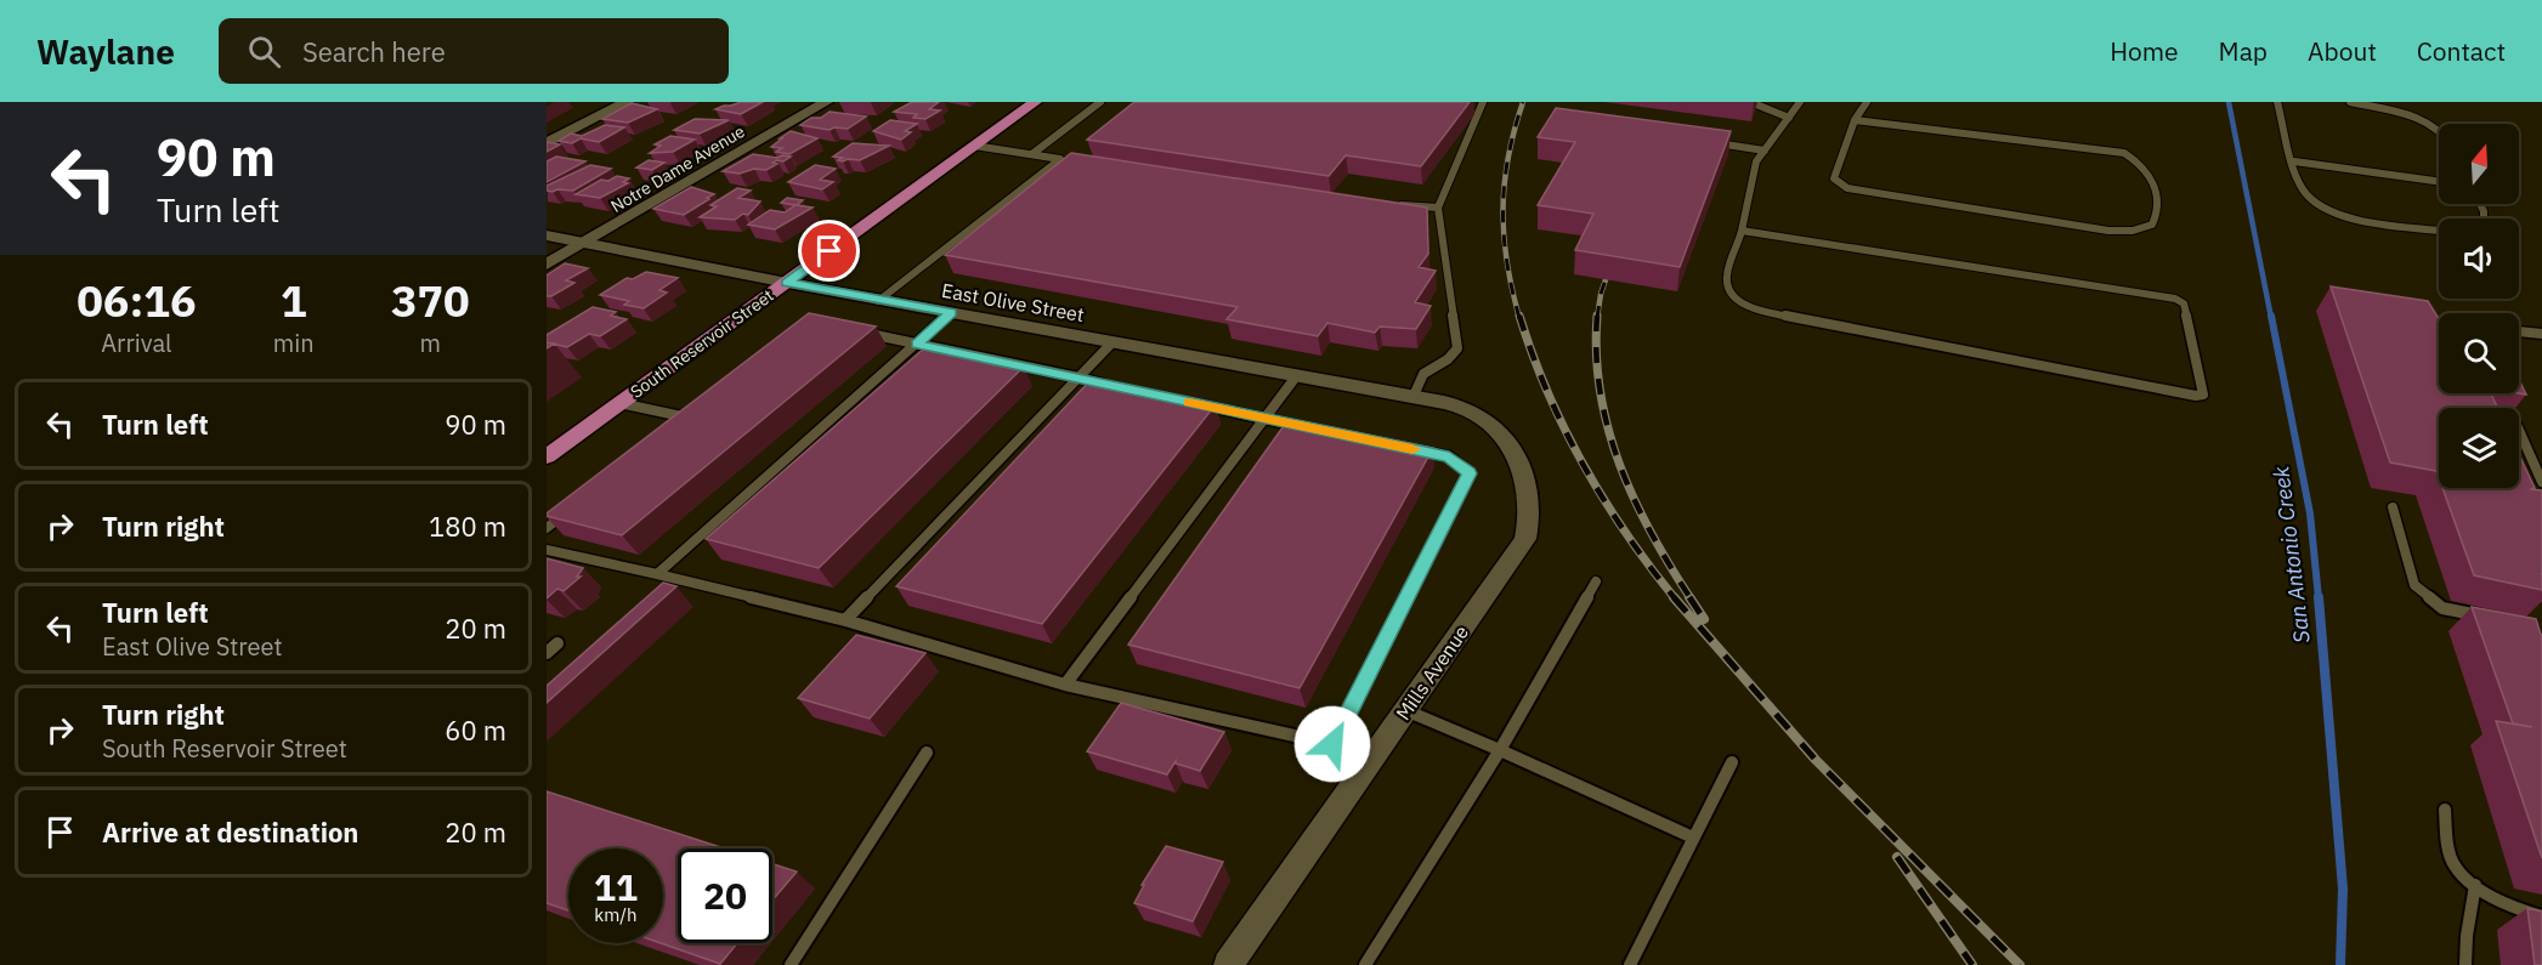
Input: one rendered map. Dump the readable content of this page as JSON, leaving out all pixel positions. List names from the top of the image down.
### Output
{
  "streets": {
    "main road": ["South Reservoir Street"],
    "street": ["Notre Dame Avenue", "East Olive Street", "Mills Avenue"]
  },
  "crossings": [
    ["Notre Dame Avenue", "East Olive Street"],
    ["East Olive Street", "South Reservoir Street"],
    ["East Olive Street", "Mills Avenue"]
  ],
  "water": ["San Antonio Creek"],
  "north": "top",
  "page": {
    "header": "Waylane",
    "search": "Search here",
    "nav": [
      "Home",
      "Map",
      "About",
      "Contact"
    ],
    "turn": ["90 m", "Turn left"],
    "eta": [
      "06:16",
      "Arrival",
      "1",
      "min",
      "370",
      "m"
    ],
    "list": [
      {
        "name": "Turn left",
        "value": "90 m"
      },
      {
        "name": "Turn right",
        "value": "180 m"
      },
      {
        "name": "Turn left",
        "note": "East Olive Street",
        "value": "20 m"
      },
      {
        "name": "Turn right",
        "note": "South Reservoir Street",
        "value": "60 m"
      },
      {
        "name": "Arrive at destination",
        "value": "20 m"
      }
    ],
    "speed": "11 km/h",
    "limit": "20"
  }
}
